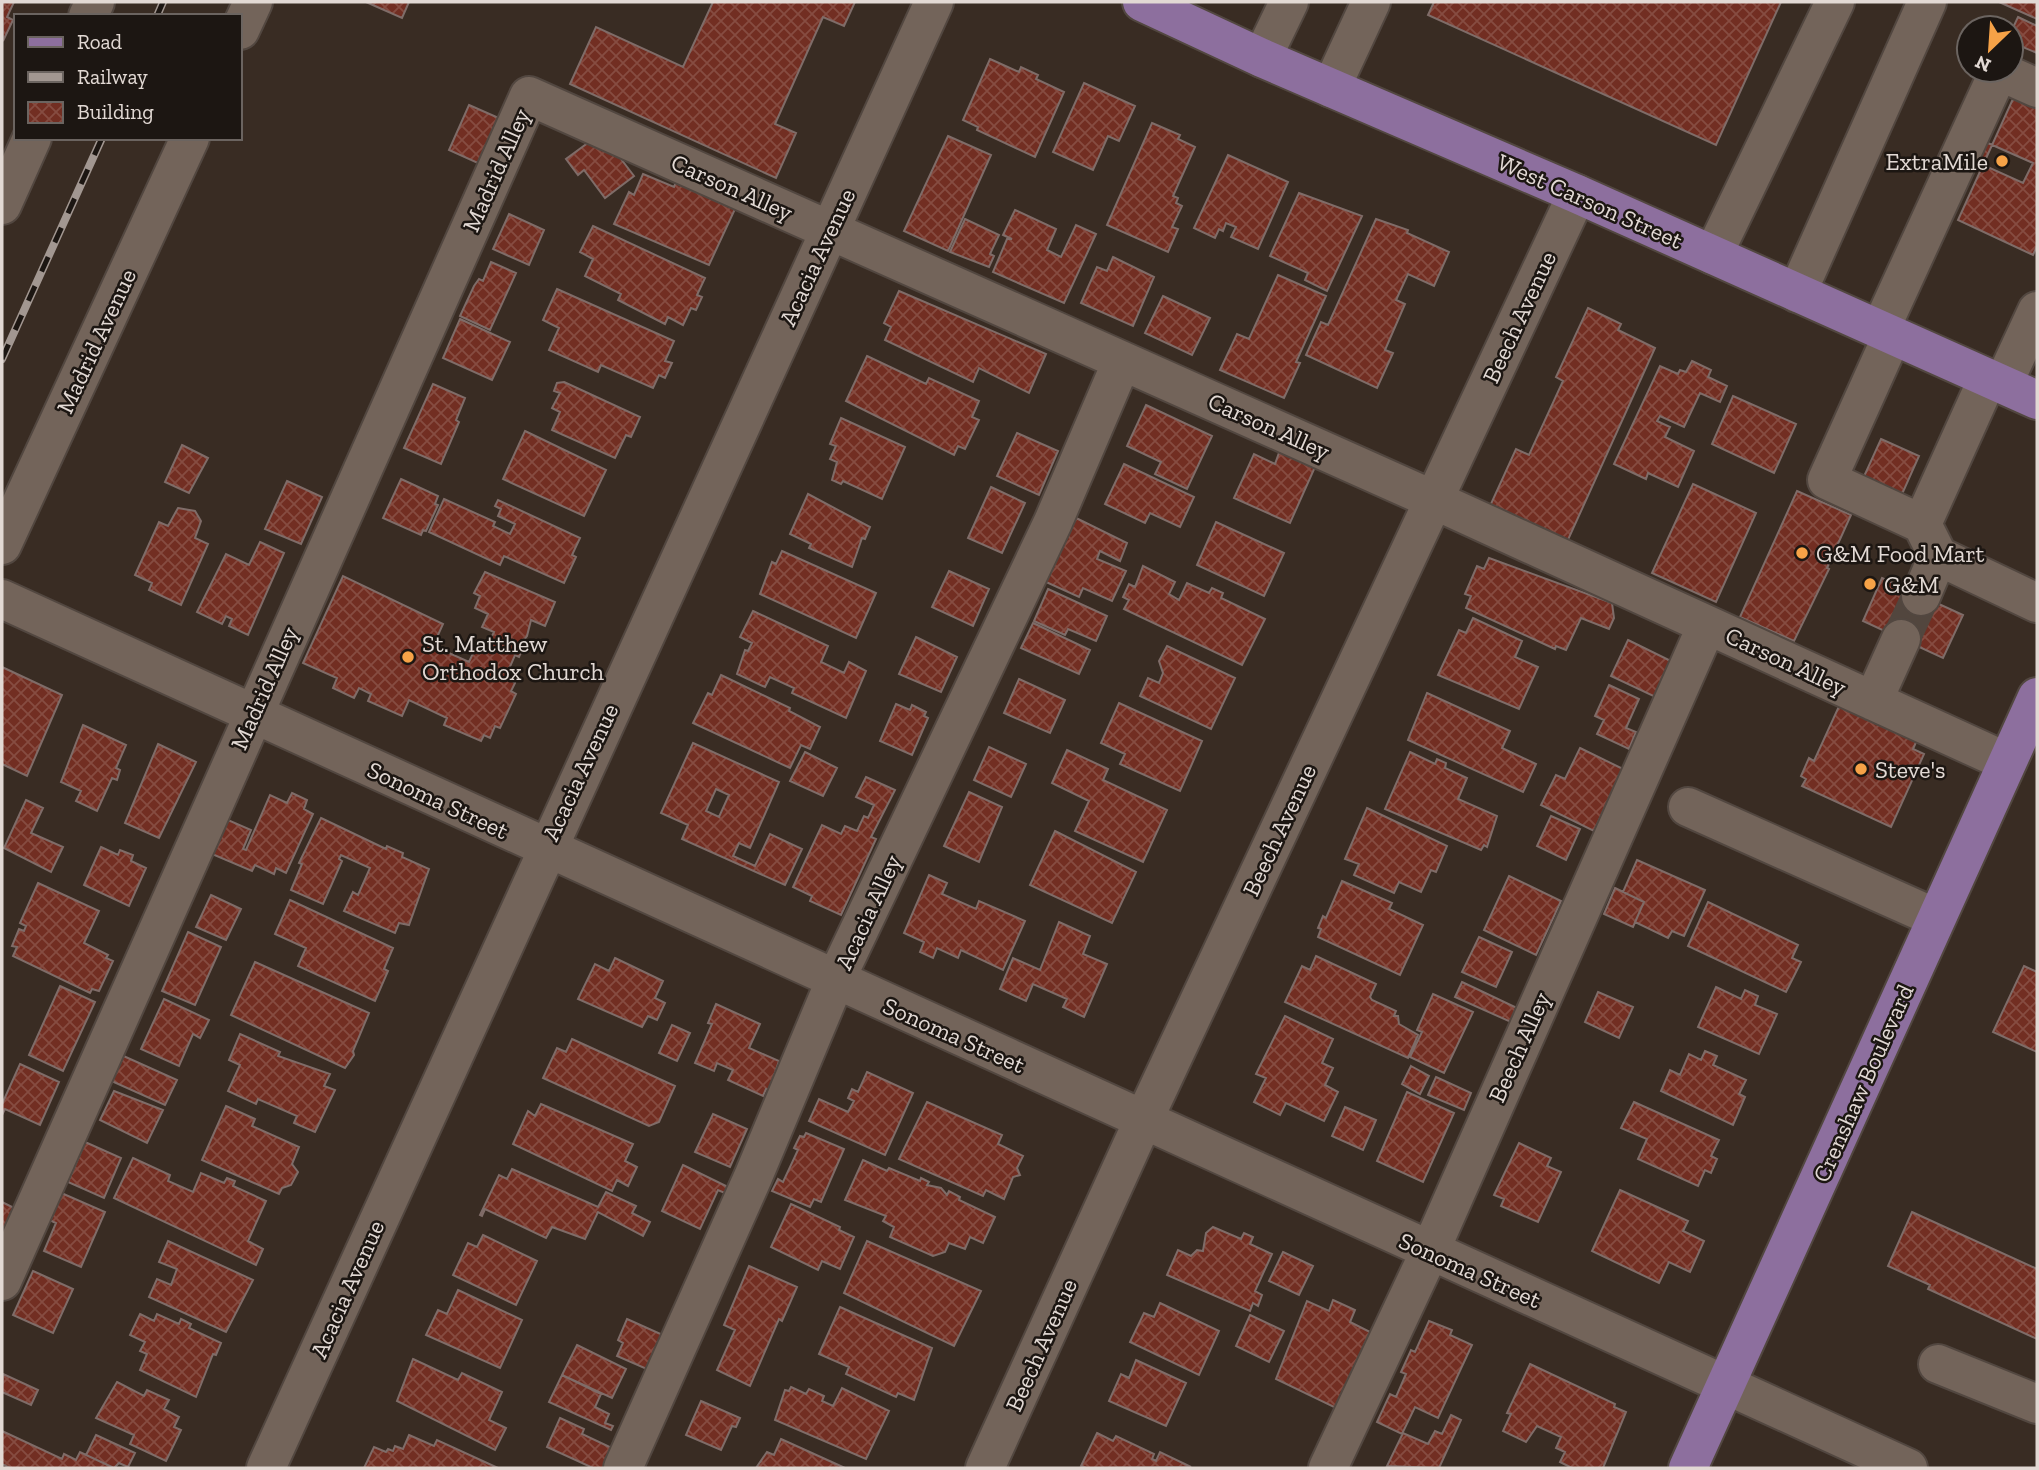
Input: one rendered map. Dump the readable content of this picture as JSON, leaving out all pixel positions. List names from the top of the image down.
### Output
{
  "streets": {
    "main road": ["West Carson Street", "Crenshaw Boulevard"],
    "street": [
      "Madrid Alley",
      "Carson Alley",
      "Acacia Avenue",
      "Beech Avenue",
      "Madrid Avenue",
      "Sonoma Street",
      "Acacia Alley",
      "Beech Alley"
    ]
  },
  "crossings": [
    ["Madrid Alley", "Carson Alley"],
    ["Madrid Alley", "Sonoma Street"],
    ["Carson Alley", "Acacia Avenue"],
    ["Carson Alley", "Beech Avenue"],
    ["Carson Alley", "Acacia Alley"],
    ["Carson Alley", "Beech Alley"],
    ["Carson Alley", "Crenshaw Boulevard"],
    ["West Carson Street", "Beech Avenue"],
    ["Acacia Avenue", "Sonoma Street"],
    ["Beech Avenue", "Sonoma Street"],
    ["Sonoma Street", "Acacia Alley"],
    ["Sonoma Street", "Beech Alley"],
    ["Sonoma Street", "Crenshaw Boulevard"]
  ],
  "places": [
    "ExtraMile",
    "G&M Food Mart",
    "G&M",
    "St. Matthew Orthodox Church",
    "Steve's"
  ],
  "legend": ["Road", "Railway", "Building"],
  "north": "bottom left"
}
